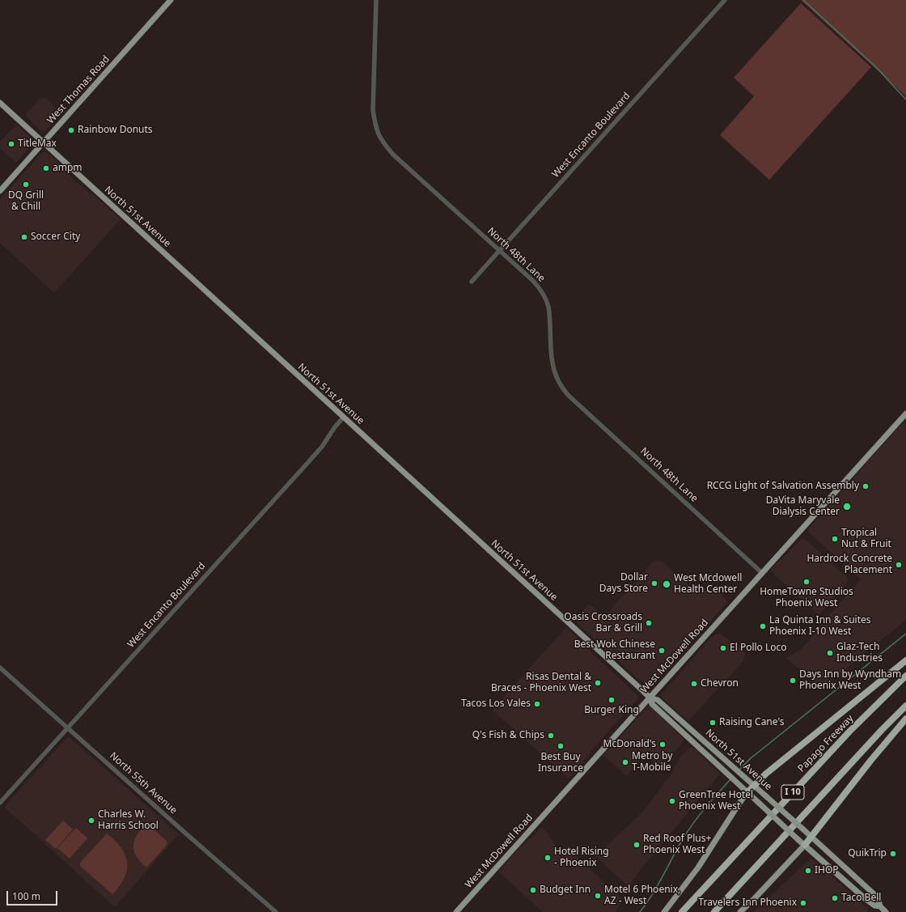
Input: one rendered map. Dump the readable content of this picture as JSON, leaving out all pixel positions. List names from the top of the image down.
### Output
{
  "streets": {
    "highway": ["Papago Freeway", "I 10"],
    "main road": ["West Thomas Road", "North 51st Avenue", "West McDowell Road"],
    "street": ["West Encanto Boulevard", "North 48th Lane", "North 55th Avenue"]
  },
  "crossings": [
    ["West Thomas Road", "North 51st Avenue"],
    ["West Encanto Boulevard", "North 51st Avenue"],
    ["West Encanto Boulevard", "North 48th Lane"],
    ["West Encanto Boulevard", "North 55th Avenue"],
    ["North 51st Avenue", "West McDowell Road"],
    ["North 48th Lane", "West McDowell Road"]
  ],
  "places": [
    "Rainbow Donuts",
    "TitleMax",
    "ampm",
    "DQ Grill & Chill",
    "Soccer City",
    "RCCG Light of Salvation Assembly",
    "DaVita Maryvale Dialysis Center",
    "Tropical Nut & Fruit",
    "Hardrock Concrete Placement",
    "HomeTowne Studios Phoenix West",
    "Dollar Days Store",
    "West Mcdowell Health Center",
    "Oasis Crossroads Bar & Grill",
    "La Quinta Inn & Suites Phoenix I-10 West",
    "El Pollo Loco",
    "Best Wok Chinese Restaurant",
    "Glaz-Tech Industries",
    "Days Inn by Wyndham Phoenix West",
    "Risas Dental & Braces - Phoenix West",
    "Chevron",
    "Burger King",
    "Tacos Los Vales",
    "Raising Cane's",
    "Q's Fish & Chips",
    "McDonald's",
    "Best Buy Insurance",
    "Metro by T-Mobile",
    "GreenTree Hotel Phoenix West",
    "Charles W. Harris School",
    "Red Roof Plus+ Phoenix West",
    "QuikTrip",
    "Hotel Rising - Phoenix",
    "IHOP",
    "Budget Inn",
    "Motel 6 Phoenix, AZ - West",
    "Taco Bell",
    "Travelers Inn Phoenix"
  ],
  "scale_bar": "100 m"
}
